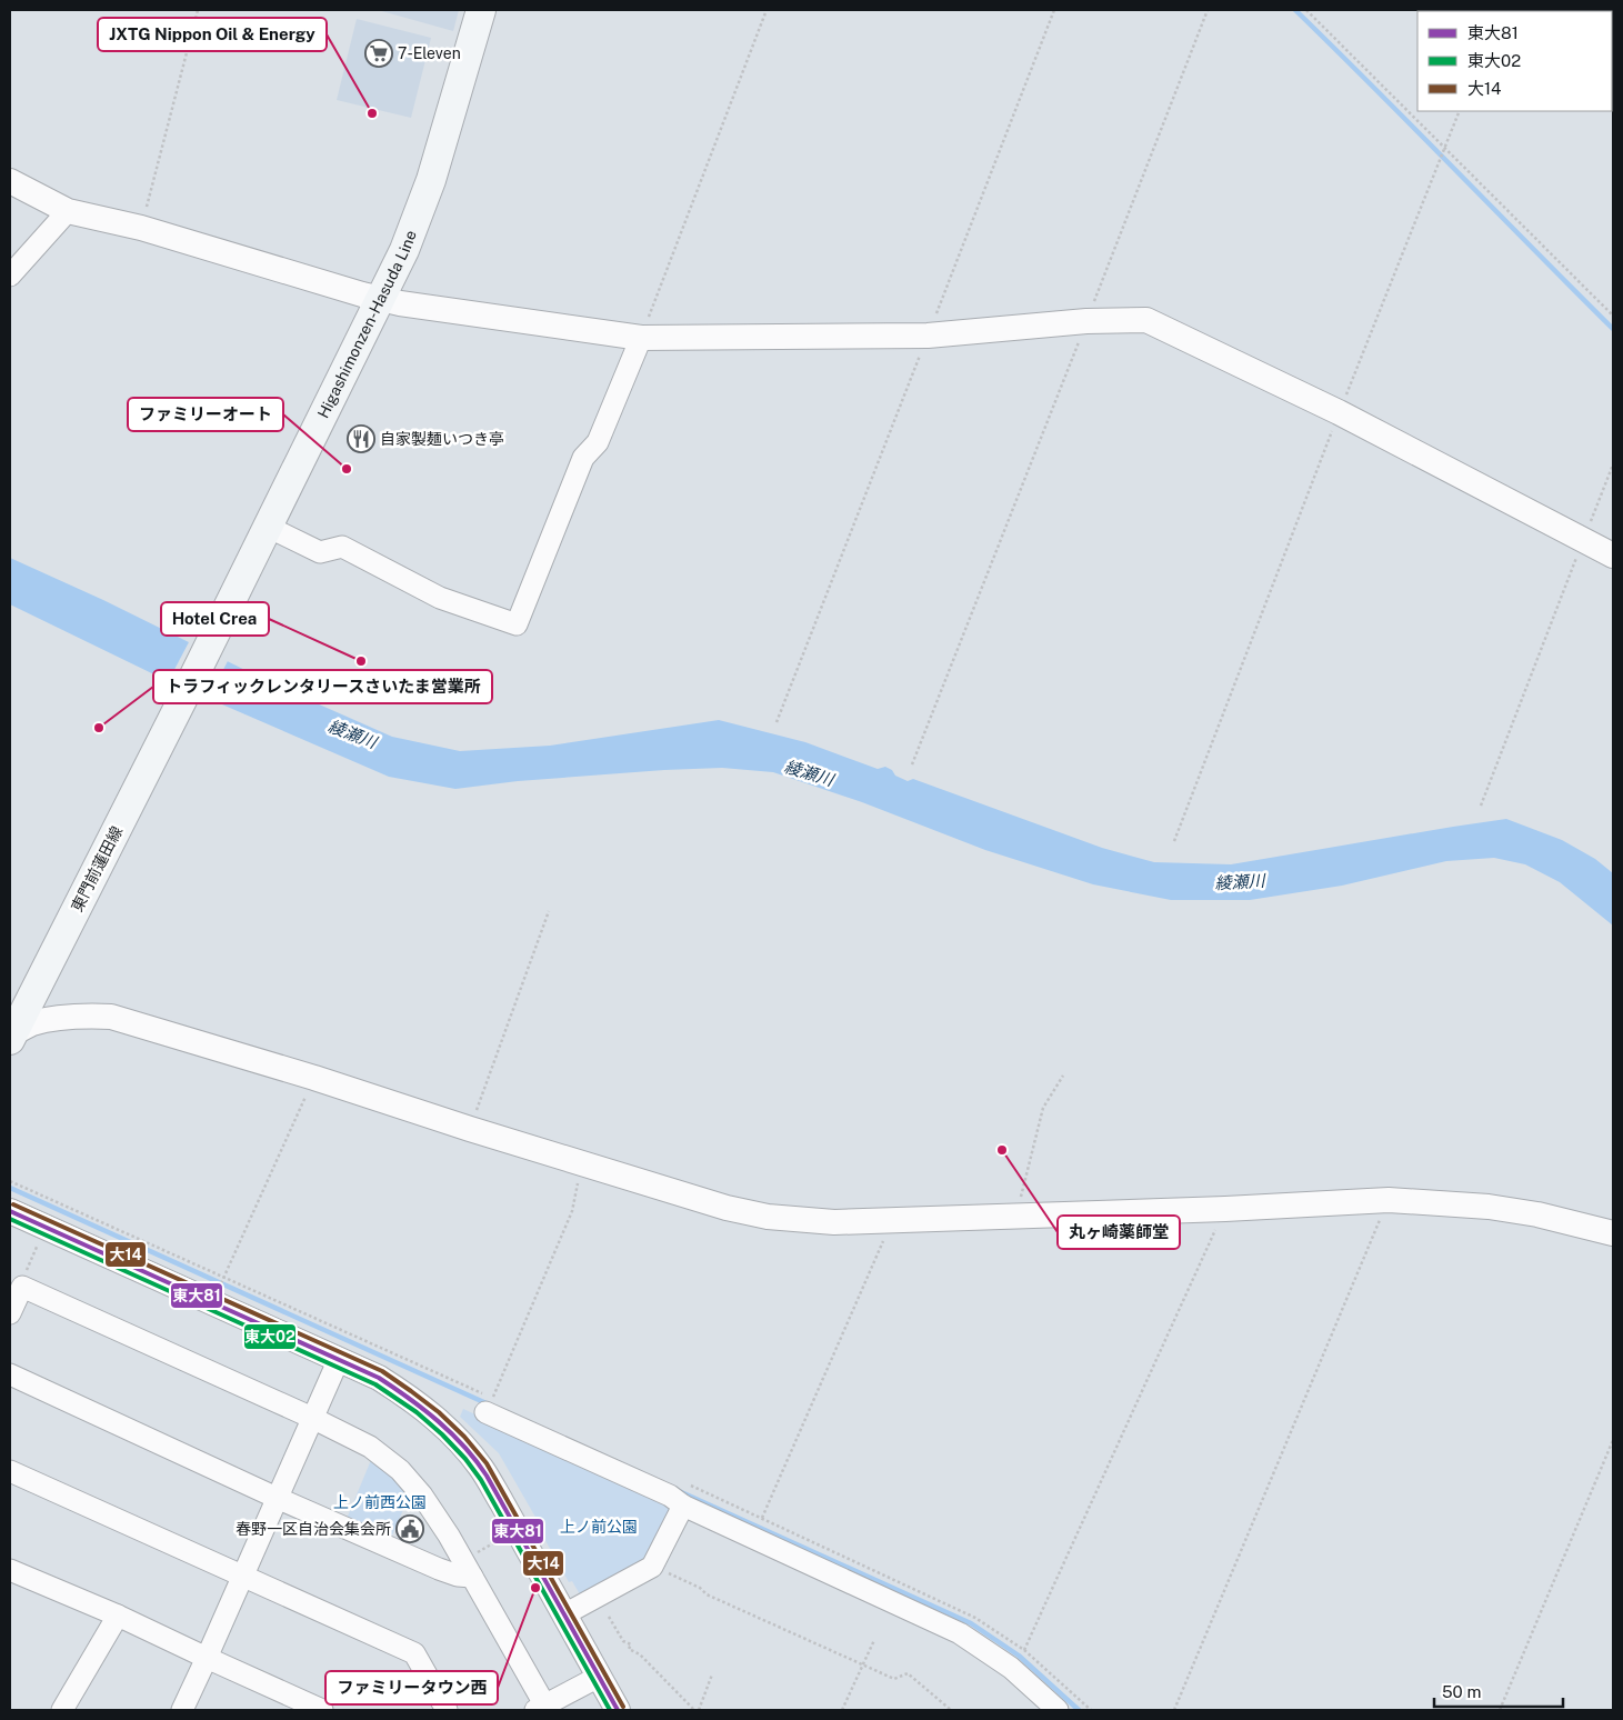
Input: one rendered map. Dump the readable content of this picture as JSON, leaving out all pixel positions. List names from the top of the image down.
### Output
{
  "streets": {
    "main road": ["Higashimonzen-Hasuda Line", "東門前蓮田線"]
  },
  "crossings": [
    ["Higashimonzen-Hasuda Line", "東門前蓮田線"]
  ],
  "water": ["綾瀬川"],
  "parks": ["上ノ前西公園", "上ノ前公園"],
  "places": {
    "supermarket": ["7-Eleven"],
    "other": [
      "JXTG Nippon Oil & Energy",
      "ファミリーオート",
      "Hotel Crea",
      "トラフィックレンタリースさいたま営業所",
      "丸ヶ崎薬師堂",
      "ファミリータウン西"
    ],
    "restaurant": ["自家製麺いつき亭"],
    "public building": ["春野一区自治会集会所"]
  },
  "lines": ["transit line 大14", "transit line 東大81", "transit line 東大02"],
  "legend": ["東大81", "東大02", "大14"],
  "scale_bar": "50 m"
}
